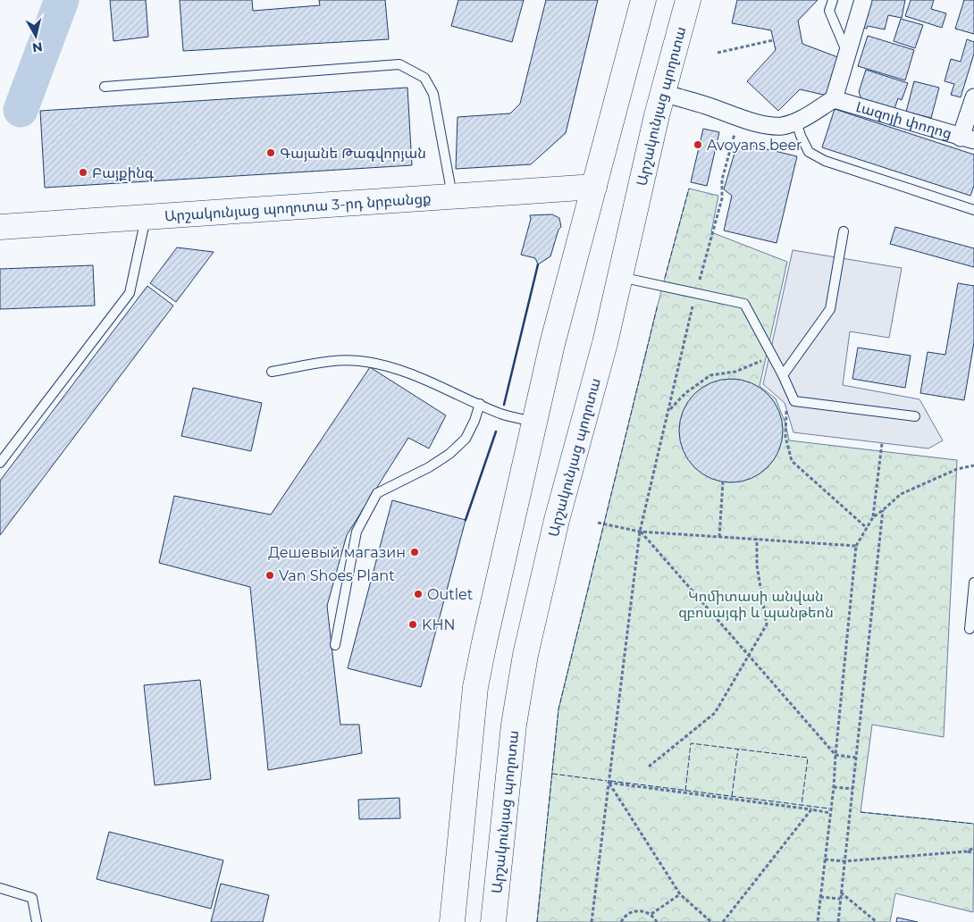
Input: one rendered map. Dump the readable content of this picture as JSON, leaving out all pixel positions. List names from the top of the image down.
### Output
{
  "streets": {
    "main road": ["Արշակունյաց պողոտա", "Արշակունյաց պողոտա 3-րդ նրբանցք"],
    "street": ["Լազոյի փողոց"]
  },
  "parks": ["Կոմիտասի անվան զբոսայգի և պանթեոն"],
  "places": [
    "Avoyans beer",
    "Գայանե Թագվորյան",
    "Բայքինգ",
    "Дешевый магазин",
    "Van Shoes Plant",
    "Outlet",
    "KHN"
  ],
  "north": "bottom"
}
